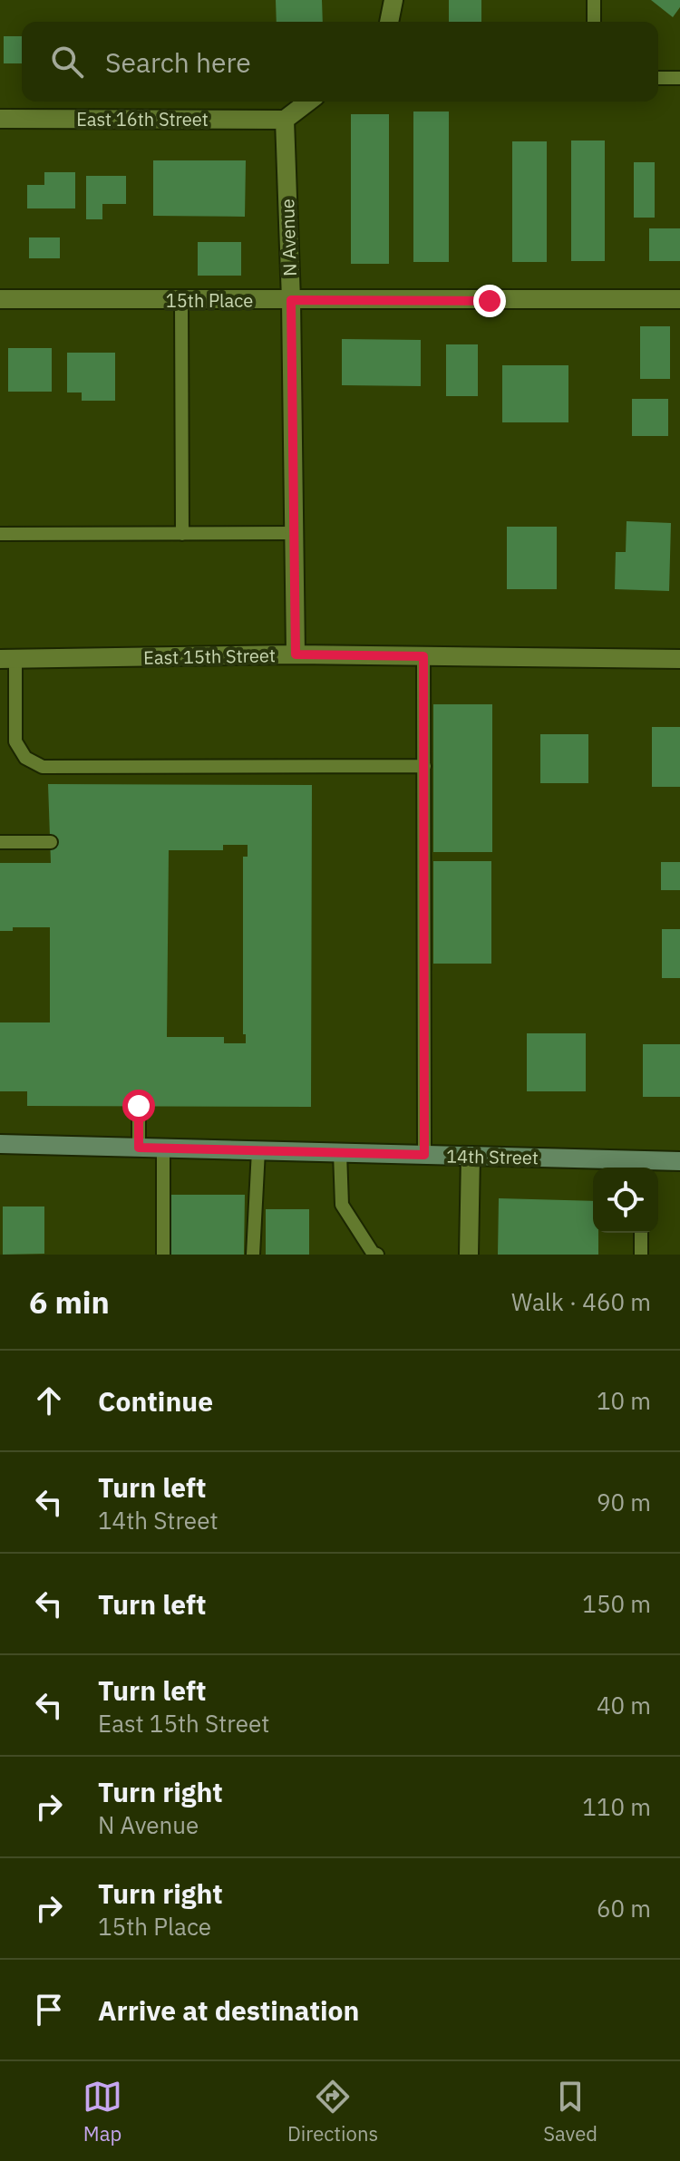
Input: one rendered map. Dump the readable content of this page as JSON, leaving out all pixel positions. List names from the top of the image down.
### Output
{
  "streets": {
    "main road": ["14th Street"],
    "street": [
      "East 16th Street",
      "N Avenue",
      "15th Place",
      "East 15th Street"
    ]
  },
  "crossings": [
    ["East 16th Street", "N Avenue"],
    ["N Avenue", "15th Place"],
    ["N Avenue", "East 15th Street"]
  ],
  "page": {
    "search": "Search here",
    "heading": ["6 min", "Walk · 460 m"],
    "list": [
      ["Continue", "10 m"],
      ["Turn left", "14th Street", "90 m"],
      ["Turn left", "150 m"],
      ["Turn left", "East 15th Street", "40 m"],
      ["Turn right", "N Avenue", "110 m"],
      ["Turn right", "15th Place", "60 m"],
      "Arrive at destination"
    ],
    "nav": ["Map", "Directions", "Saved"]
  }
}
